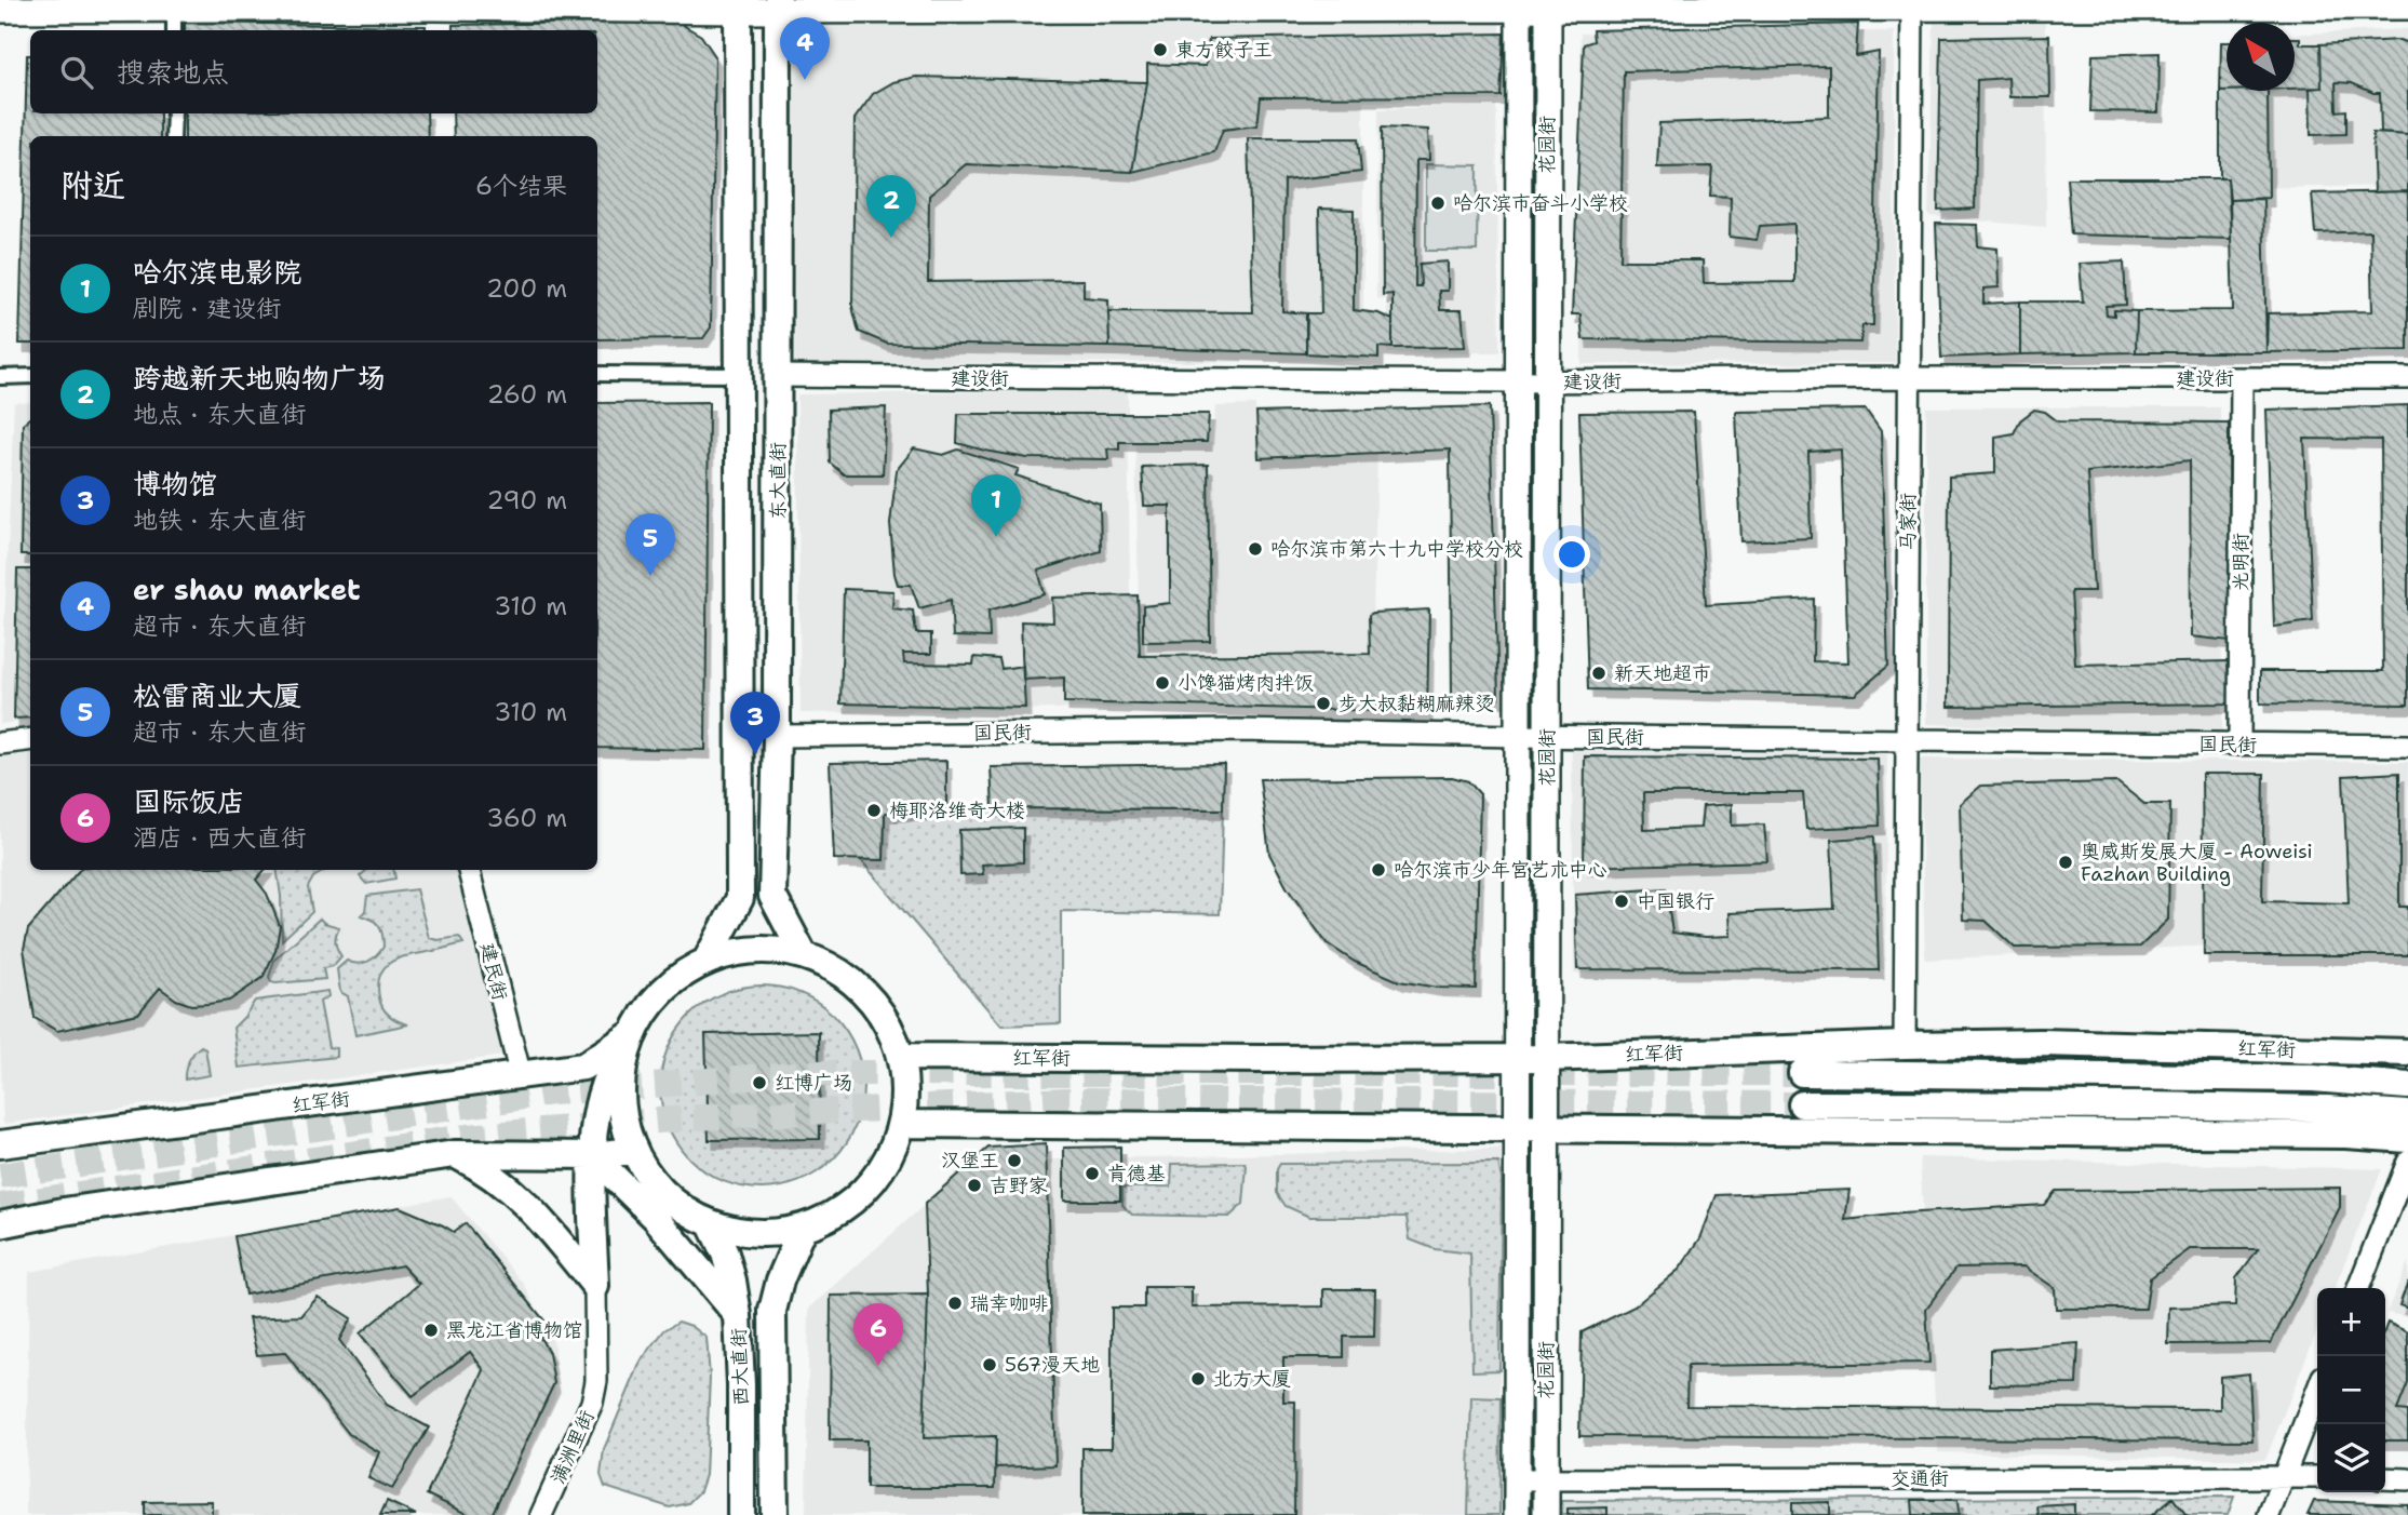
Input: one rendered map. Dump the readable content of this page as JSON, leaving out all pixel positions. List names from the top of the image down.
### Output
{
  "streets": {
    "main road": [
      "花园街",
      "东大直街",
      "红军街",
      "西大直街"
    ],
    "street": [
      "建设街",
      "马家街",
      "光明街",
      "国民街",
      "建民街",
      "满洲里街",
      "交通街"
    ]
  },
  "crossings": [
    ["花园街", "建设街"],
    ["花园街", "国民街"],
    ["花园街", "红军街"],
    ["花园街", "交通街"],
    ["建设街", "东大直街"],
    ["建设街", "马家街"],
    ["建设街", "光明街"],
    ["东大直街", "国民街"],
    ["马家街", "国民街"],
    ["马家街", "红军街"],
    ["光明街", "国民街"],
    ["建民街", "红军街"]
  ],
  "places": [
    "東方餃子王",
    "哈尔滨市奋斗小学校",
    "哈尔滨市第六十九中学校分校",
    "新天地超市",
    "小馋猫烤肉拌饭",
    "步大叔黏糊麻辣烫",
    "梅耶洛维奇大楼",
    "奥威斯发展大厦 - Aoweisi Fazhan Building",
    "哈尔滨市少年宫艺术中心",
    "中国银行",
    "红博广场",
    "汉堡王",
    "肯德基",
    "吉野家",
    "瑞幸咖啡",
    "黑龙江省博物馆",
    "567漫天地",
    "北方大厦"
  ],
  "north": "top left",
  "page": {
    "pins": [
      "4",
      "2",
      "1",
      "5",
      "3",
      "6"
    ],
    "search": "搜索地点",
    "heading": ["附近", "6个结果"],
    "list": [
      {
        "mark": "1",
        "name": "哈尔滨电影院",
        "note": "剧院 · 建设街",
        "value": "200 m"
      },
      {
        "mark": "2",
        "name": "跨越新天地购物广场",
        "note": "地点 · 东大直街",
        "value": "260 m"
      },
      {
        "mark": "3",
        "name": "博物馆",
        "note": "地铁 · 东大直街",
        "value": "290 m"
      },
      {
        "mark": "4",
        "name": "er shau market",
        "note": "超市 · 东大直街",
        "value": "310 m"
      },
      {
        "mark": "5",
        "name": "松雷商业大厦",
        "note": "超市 · 东大直街",
        "value": "310 m"
      },
      {
        "mark": "6",
        "name": "国际饭店",
        "note": "酒店 · 西大直街",
        "value": "360 m"
      }
    ],
    "map_buttons": ["+", "−"]
  }
}
